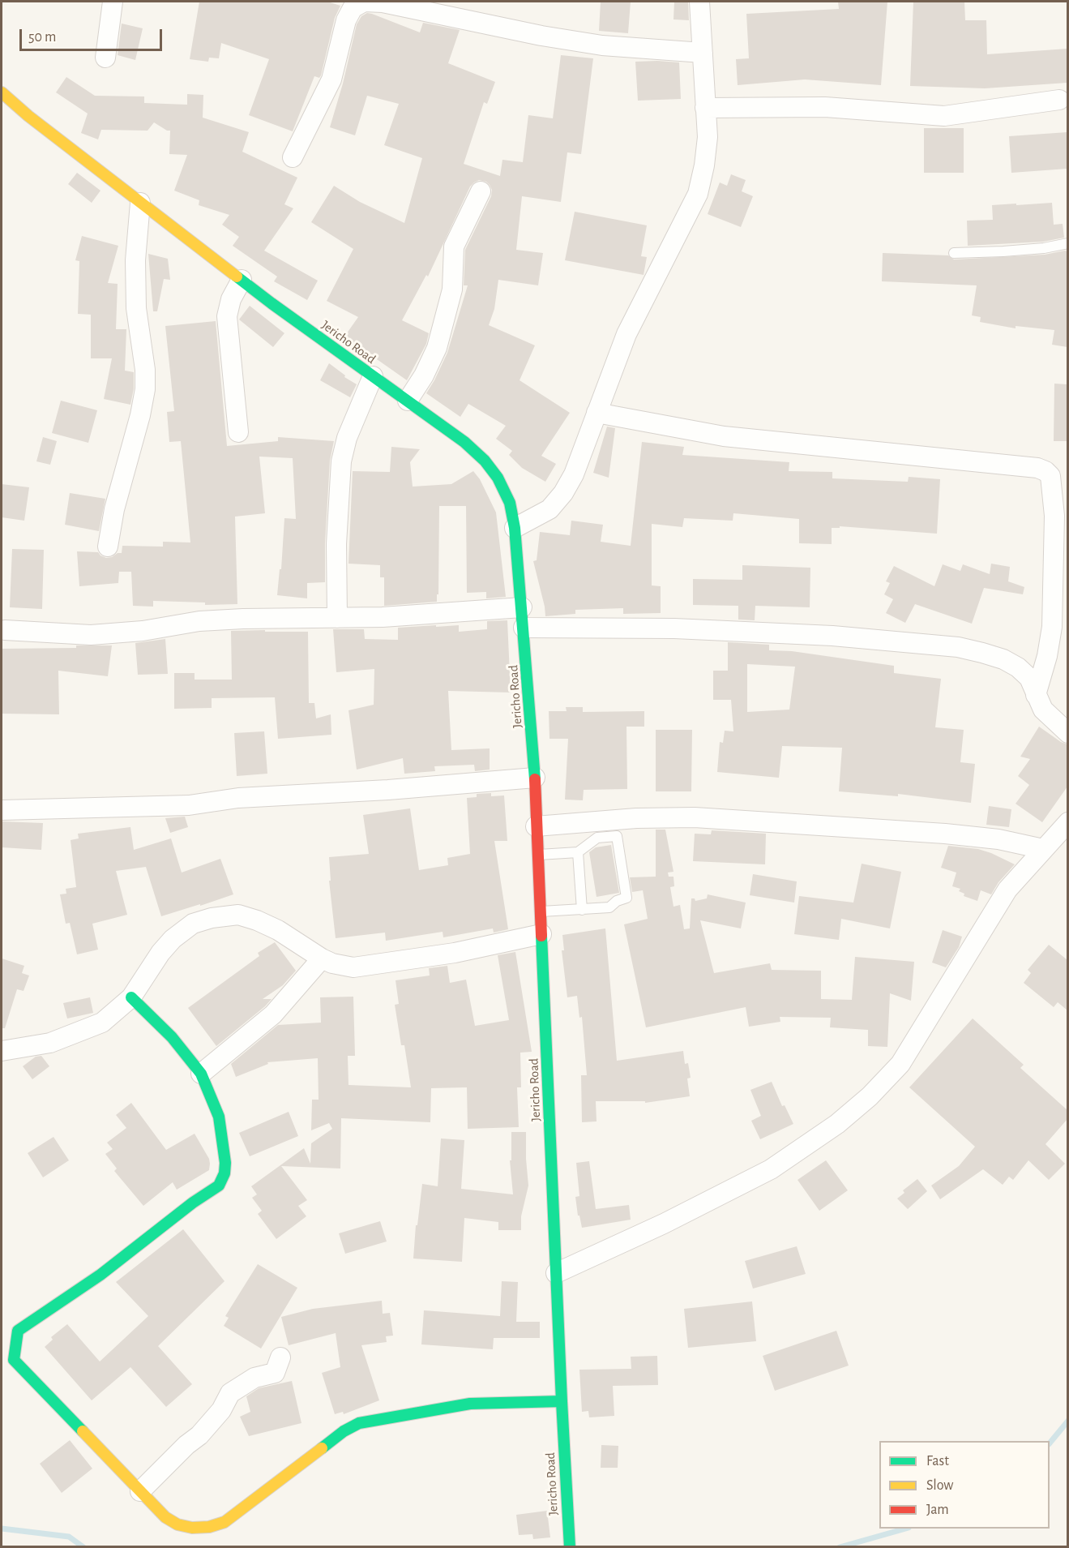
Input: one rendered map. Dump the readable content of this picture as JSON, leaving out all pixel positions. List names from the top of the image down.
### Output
{
  "streets": {
    "street": ["Jericho Road"]
  },
  "legend": ["Fast", "Slow", "Jam"],
  "scale_bar": "50 m"
}
